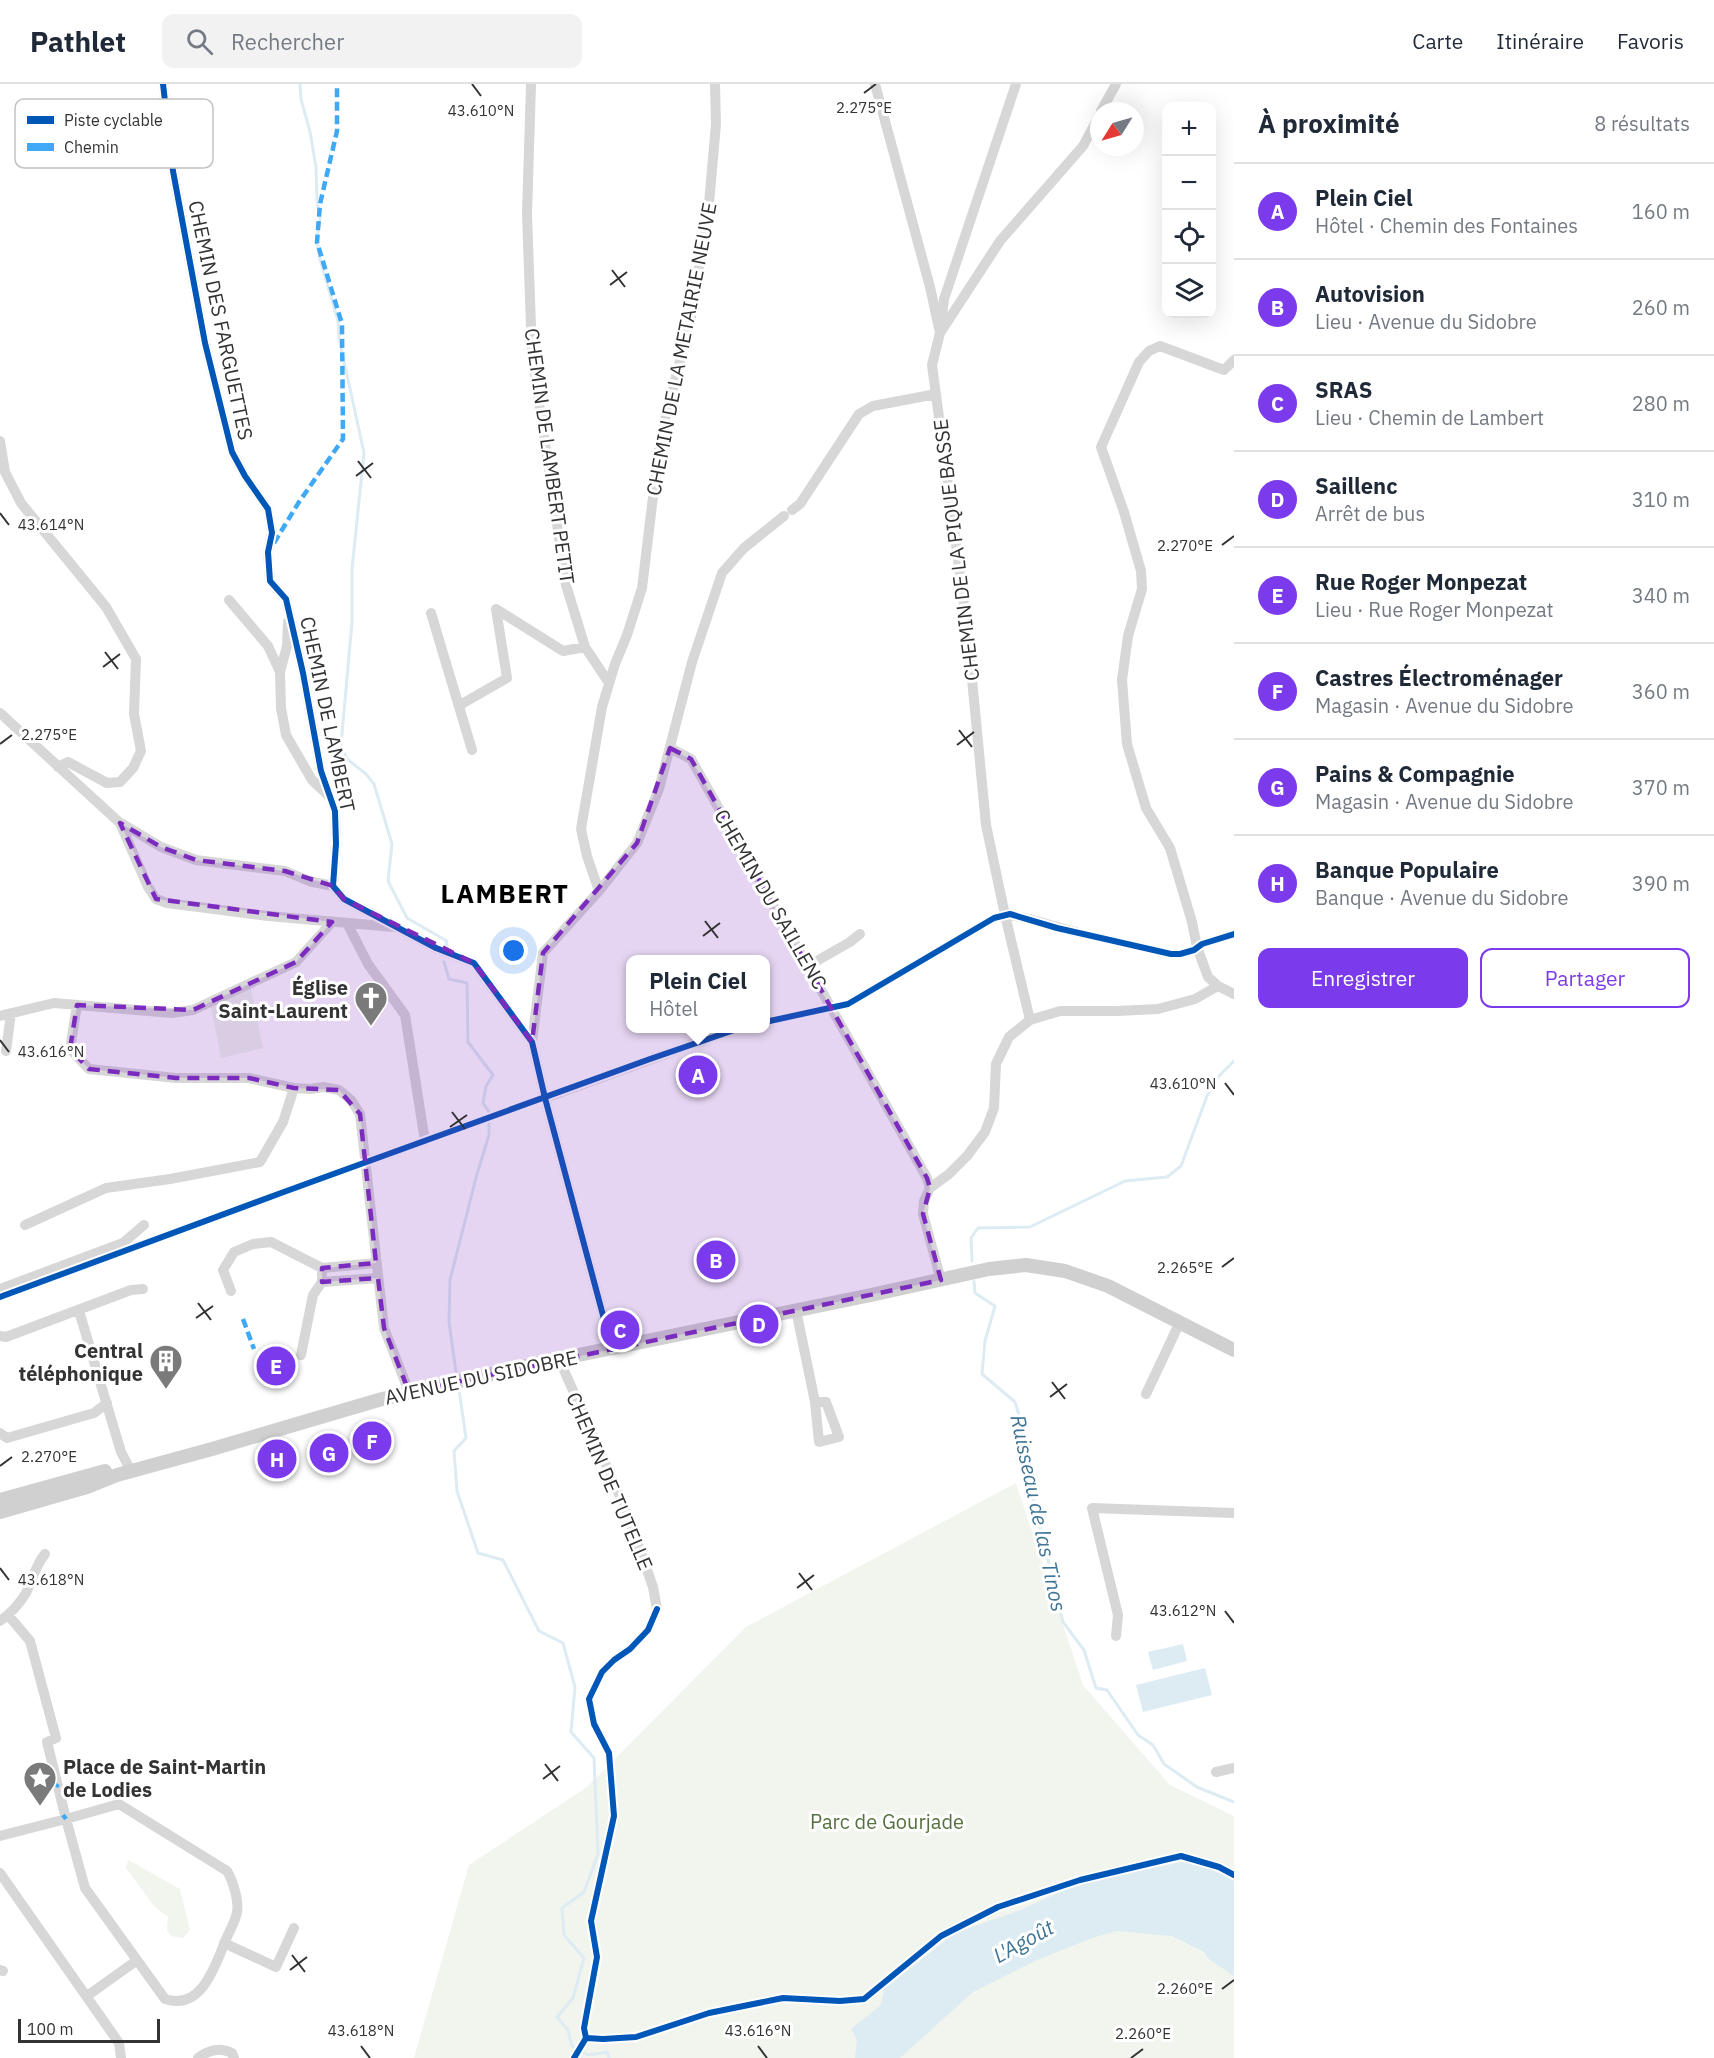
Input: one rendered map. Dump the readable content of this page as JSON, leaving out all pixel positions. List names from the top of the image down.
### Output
{
  "streets": {
    "main road": ["AVENUE DU SIDOBRE"],
    "street": [
      "CHEMIN DES FARGUETTES",
      "CHEMIN DE LA METAIRIE NEUVE",
      "CHEMIN DE LAMBERT PETIT",
      "CHEMIN DE LA PIQUE BASSE",
      "CHEMIN DE LAMBERT",
      "CHEMIN DU SAILLENC",
      "CHEMIN DE TUTELLE"
    ]
  },
  "crossings": [
    ["CHEMIN DES FARGUETTES", "CHEMIN DE LAMBERT"],
    ["CHEMIN DE LA METAIRIE NEUVE", "CHEMIN DE LAMBERT PETIT"],
    ["AVENUE DU SIDOBRE", "CHEMIN DE TUTELLE"]
  ],
  "districts": ["LAMBERT"],
  "water": ["Ruisseau de las Tinos", "L'Agoût"],
  "parks": ["Parc de Gourjade"],
  "places": {
    "church": ["Église Saint-Laurent"],
    "building": ["Central téléphonique"],
    "place": ["Place de Saint-Martin de Lodies"]
  },
  "legend": ["Piste cyclable", "Chemin"],
  "scale_bar": "100 m",
  "north": "bottom left",
  "page": {
    "header": "Pathlet",
    "search": "Rechercher",
    "nav": ["Carte", "Itinéraire", "Favoris"],
    "heading": ["À proximité", "8 résultats"],
    "map_buttons": ["+", "−"],
    "list": [
      {
        "mark": "A",
        "name": "Plein Ciel",
        "note": "Hôtel · Chemin des Fontaines",
        "value": "160 m"
      },
      {
        "mark": "B",
        "name": "Autovision",
        "note": "Lieu · Avenue du Sidobre",
        "value": "260 m"
      },
      {
        "mark": "C",
        "name": "SRAS",
        "note": "Lieu · Chemin de Lambert",
        "value": "280 m"
      },
      {
        "mark": "D",
        "name": "Saillenc",
        "note": "Arrêt de bus",
        "value": "310 m"
      },
      {
        "mark": "E",
        "name": "Rue Roger Monpezat",
        "note": "Lieu · Rue Roger Monpezat",
        "value": "340 m"
      },
      {
        "mark": "F",
        "name": "Castres Électroménager",
        "note": "Magasin · Avenue du Sidobre",
        "value": "360 m"
      },
      {
        "mark": "G",
        "name": "Pains & Compagnie",
        "note": "Magasin · Avenue du Sidobre",
        "value": "370 m"
      },
      {
        "mark": "H",
        "name": "Banque Populaire",
        "note": "Banque · Avenue du Sidobre",
        "value": "390 m"
      }
    ],
    "buttons": ["Enregistrer", "Partager"],
    "popup": ["Plein Ciel", "Hôtel"],
    "pins": [
      "A",
      "B",
      "D",
      "C",
      "E",
      "F",
      "G",
      "H"
    ],
    "scale": "100 m"
  },
  "coordinates": [
    "2.275°E",
    "43.610°N",
    "43.614°N",
    "2.270°E",
    "43.616°N",
    "2.265°E",
    "43.618°N",
    "43.612°N",
    "2.260°E"
  ]
}
